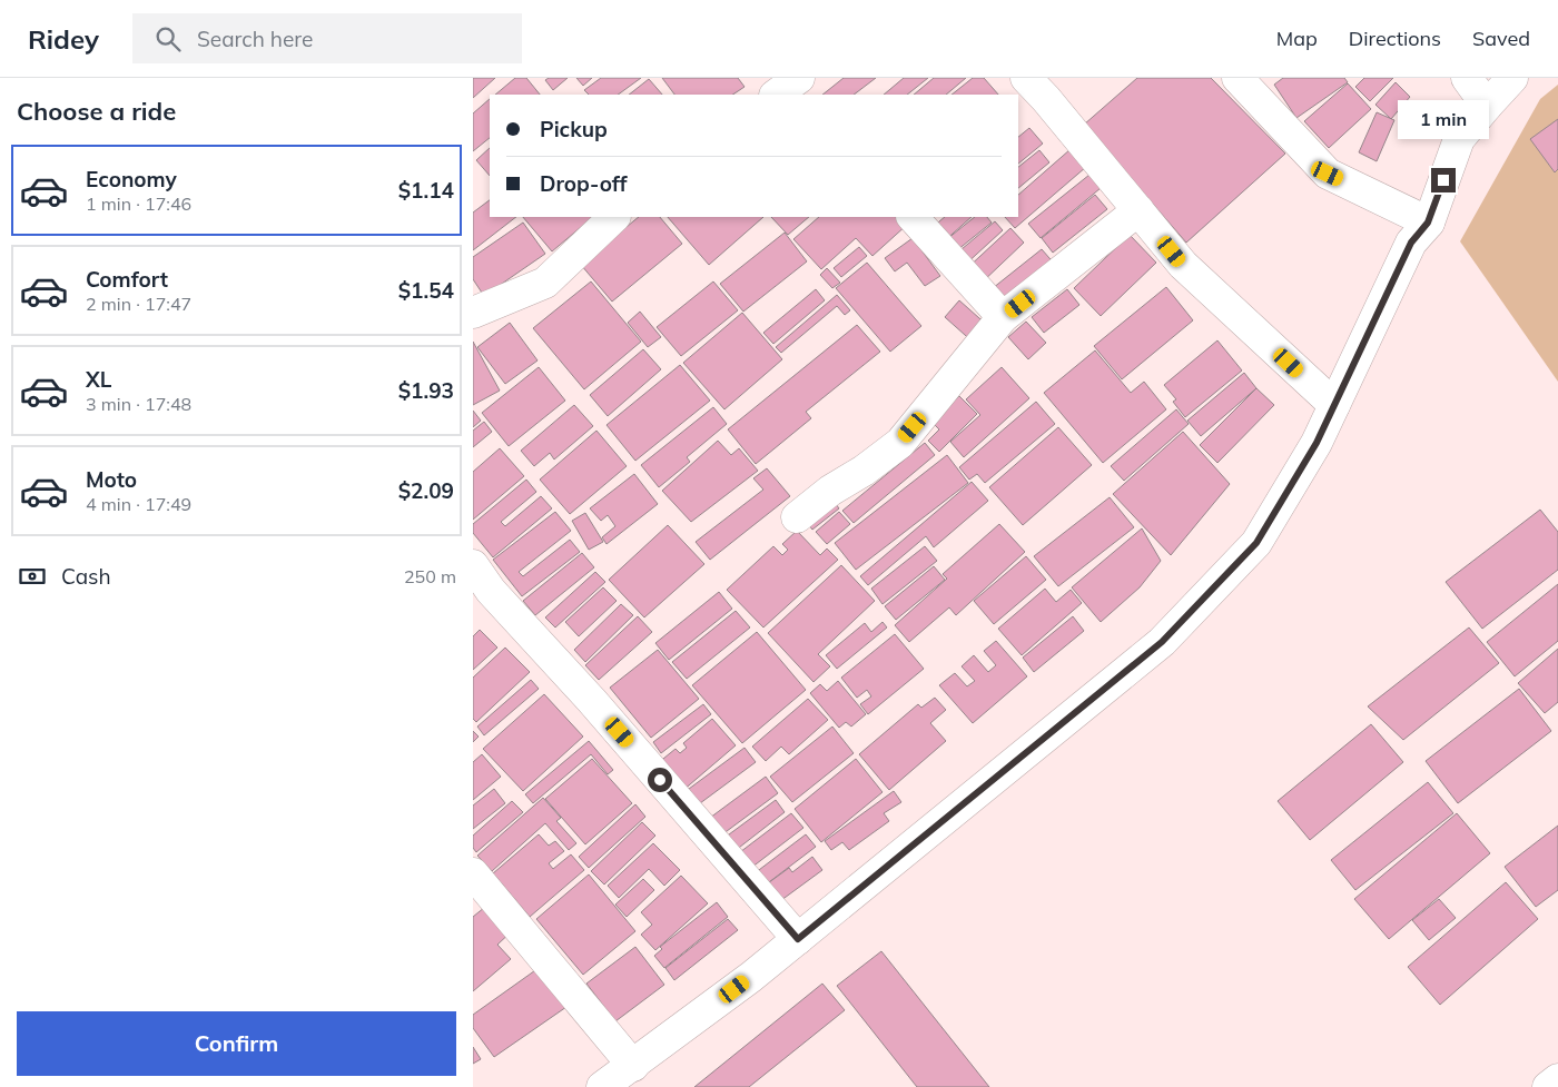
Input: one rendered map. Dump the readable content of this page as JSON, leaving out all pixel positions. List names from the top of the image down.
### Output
{
  "page": {
    "header": "Ridey",
    "search": "Search here",
    "nav": ["Map", "Directions", "Saved"],
    "heading": "Choose a ride",
    "banner": ["Pickup", "Drop-off"],
    "bubble": "1 min",
    "list": [
      {
        "name": "Economy",
        "note": "1 min · 17:46",
        "value": "$1.14"
      },
      {
        "name": "Comfort",
        "note": "2 min · 17:47",
        "value": "$1.54"
      },
      {
        "name": "XL",
        "note": "3 min · 17:48",
        "value": "$1.93"
      },
      {
        "name": "Moto",
        "note": "4 min · 17:49",
        "value": "$2.09"
      }
    ],
    "pay": ["Cash", "250 m"],
    "buttons": "Confirm"
  }
}
